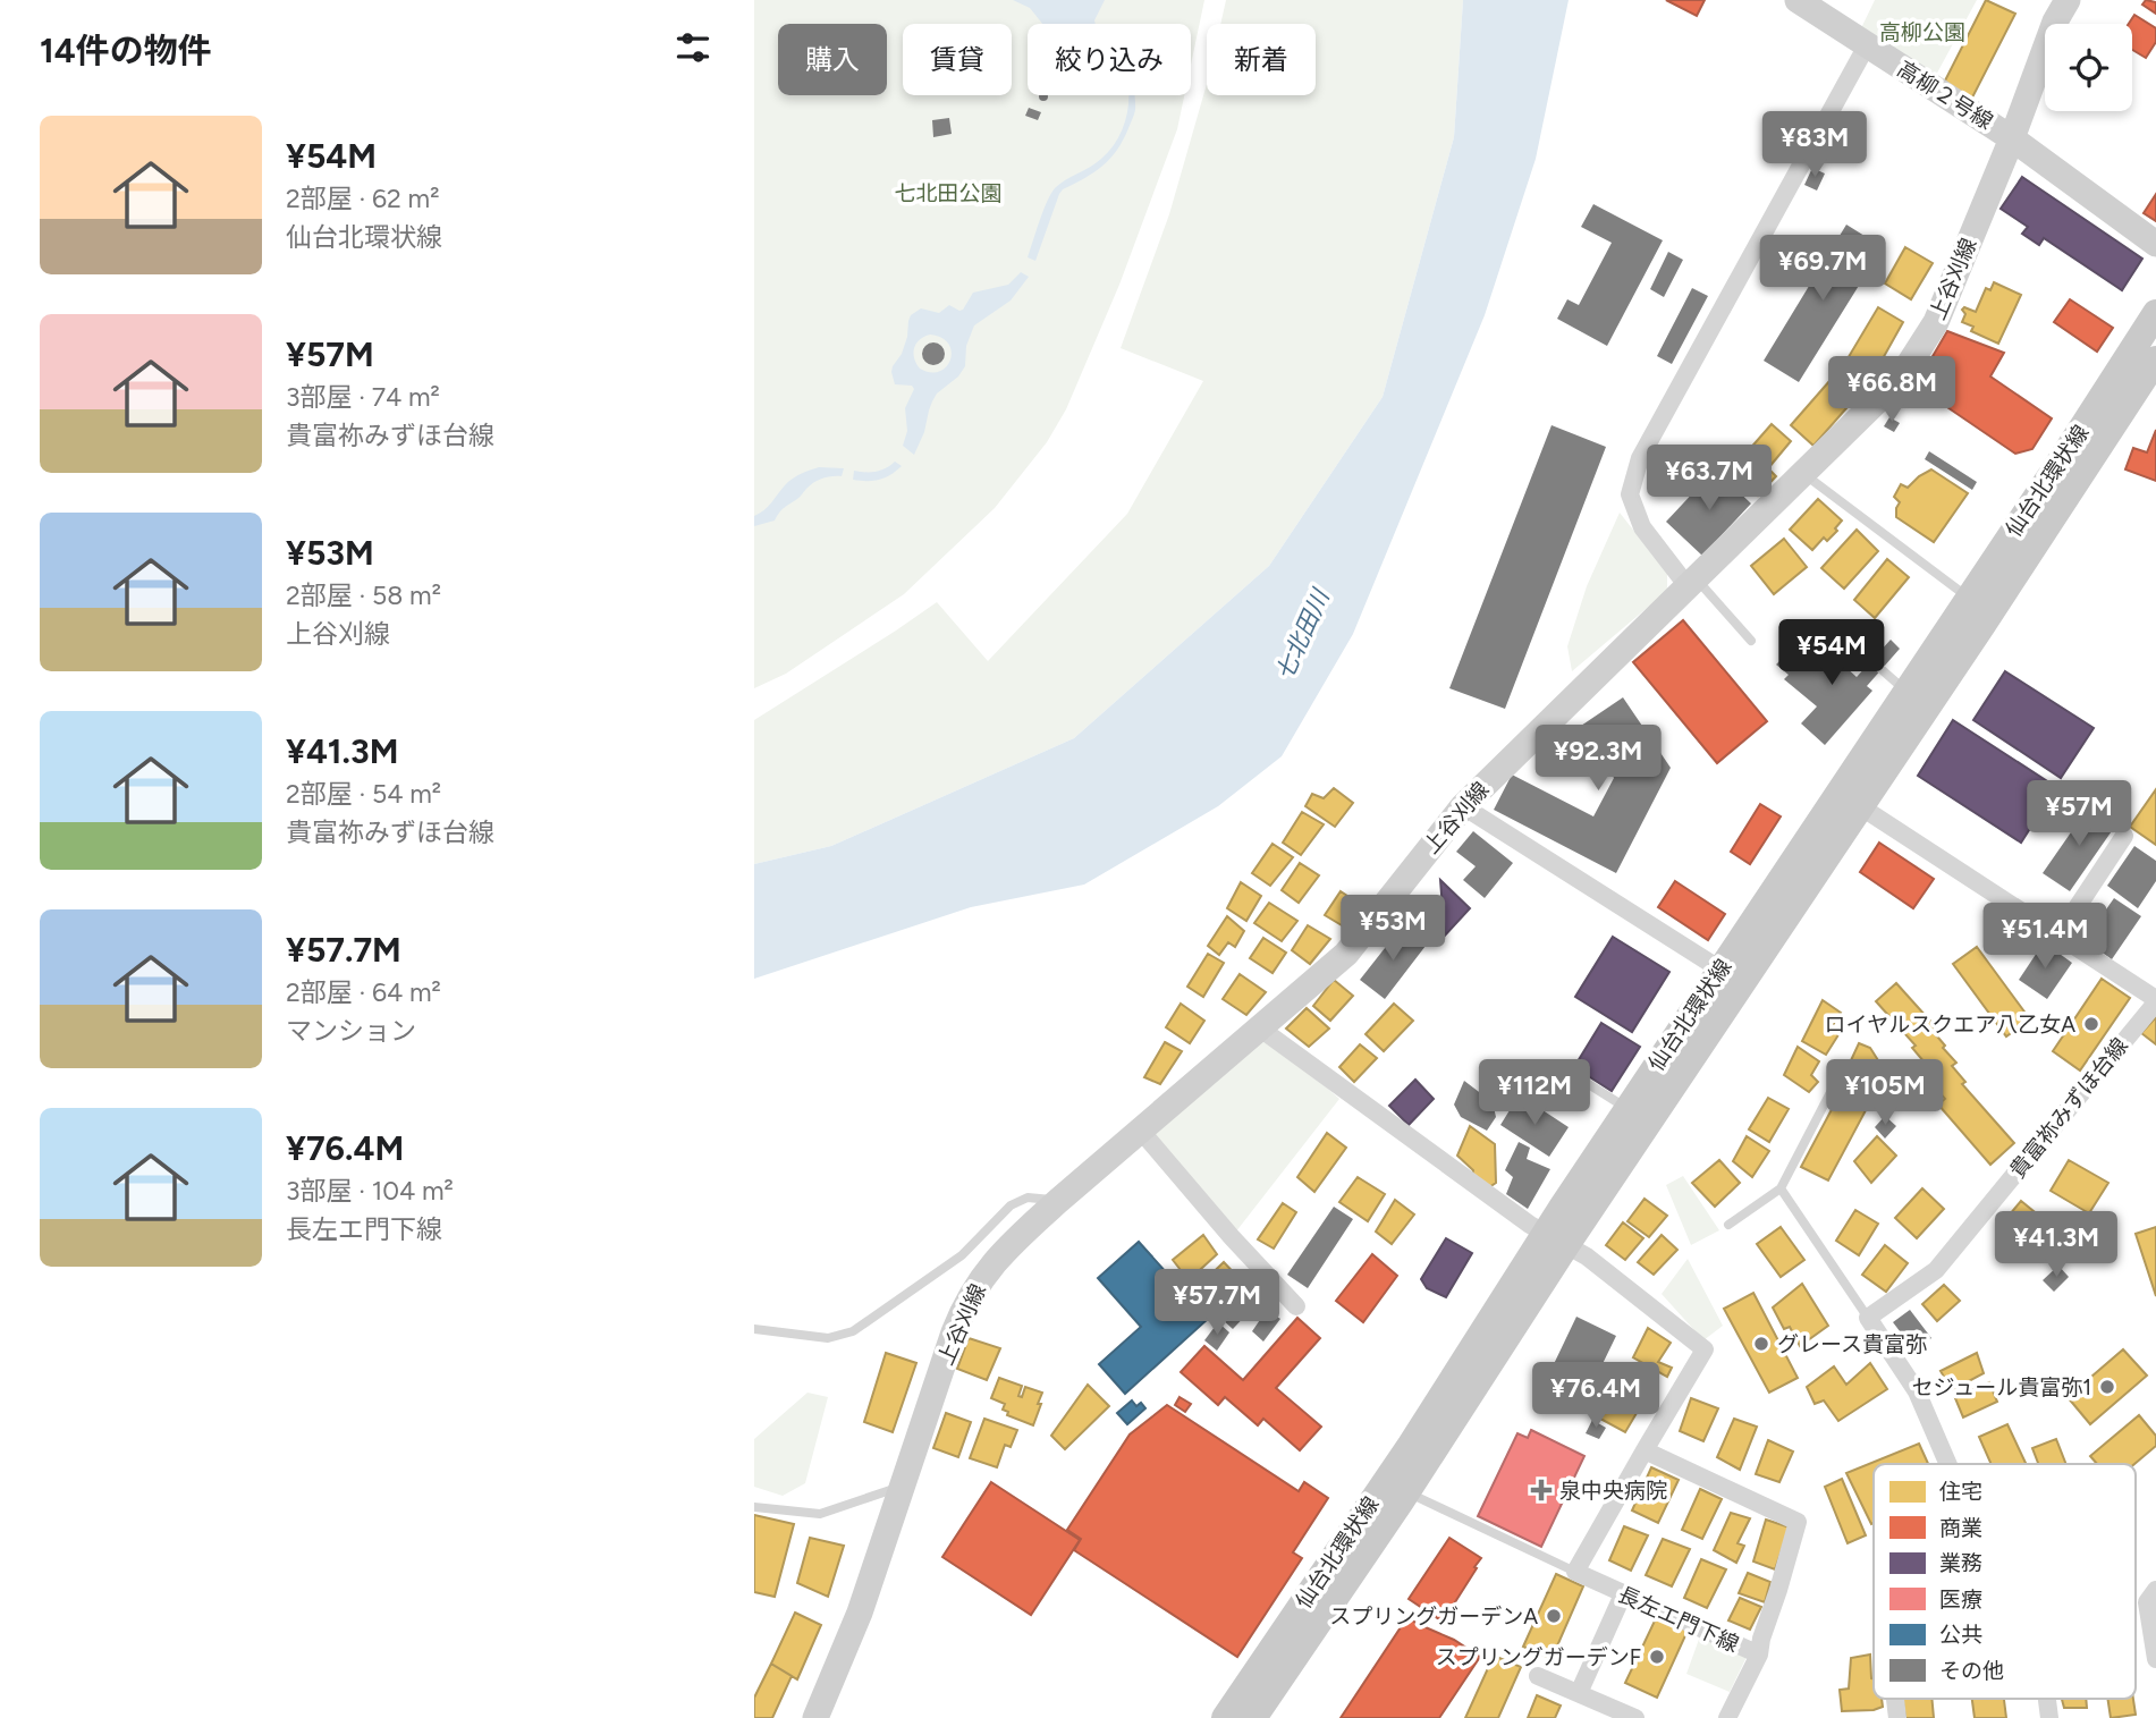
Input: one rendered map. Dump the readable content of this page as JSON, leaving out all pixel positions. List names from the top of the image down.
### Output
{
  "streets": {
    "main road": ["仙台北環状線"],
    "street": [
      "高柳２号線",
      "上谷刈線",
      "貴富祢みずほ台線",
      "長左エ門下線"
    ]
  },
  "crossings": [
    ["高柳２号線", "上谷刈線"]
  ],
  "water": ["七北田川"],
  "parks": ["高柳公園", "七北田公園"],
  "places": {
    "other": [
      "ロイヤルスクエア八乙女A",
      "グレース貴富弥",
      "セジュール貴富弥1",
      "スプリングガーデンA",
      "スプリングガーデンF"
    ],
    "health": ["泉中央病院"]
  },
  "legend": [
    "住宅",
    "商業",
    "業務",
    "医療",
    "公共",
    "その他"
  ],
  "page": {
    "heading": "14件の物件",
    "chip": [
      "購入",
      "賃貸",
      "絞り込み",
      "新着"
    ],
    "list": [
      {
        "name": "¥54M",
        "note": "2部屋 · 62 m² · 仙台北環状線"
      },
      {
        "name": "¥57M",
        "note": "3部屋 · 74 m² · 貴富祢みずほ台線"
      },
      {
        "name": "¥53M",
        "note": "2部屋 · 58 m² · 上谷刈線"
      },
      {
        "name": "¥41.3M",
        "note": "2部屋 · 54 m² · 貴富祢みずほ台線"
      },
      {
        "name": "¥57.7M",
        "note": "2部屋 · 64 m² · マンション"
      },
      {
        "name": "¥76.4M",
        "note": "3部屋 · 104 m² · 長左エ門下線"
      }
    ],
    "price": [
      "¥83M",
      "¥69.7M",
      "¥66.8M",
      "¥63.7M",
      "¥54M",
      "¥92.3M",
      "¥57M",
      "¥53M",
      "¥51.4M",
      "¥112M",
      "¥105M",
      "¥41.3M",
      "¥57.7M",
      "¥76.4M"
    ]
  }
}
